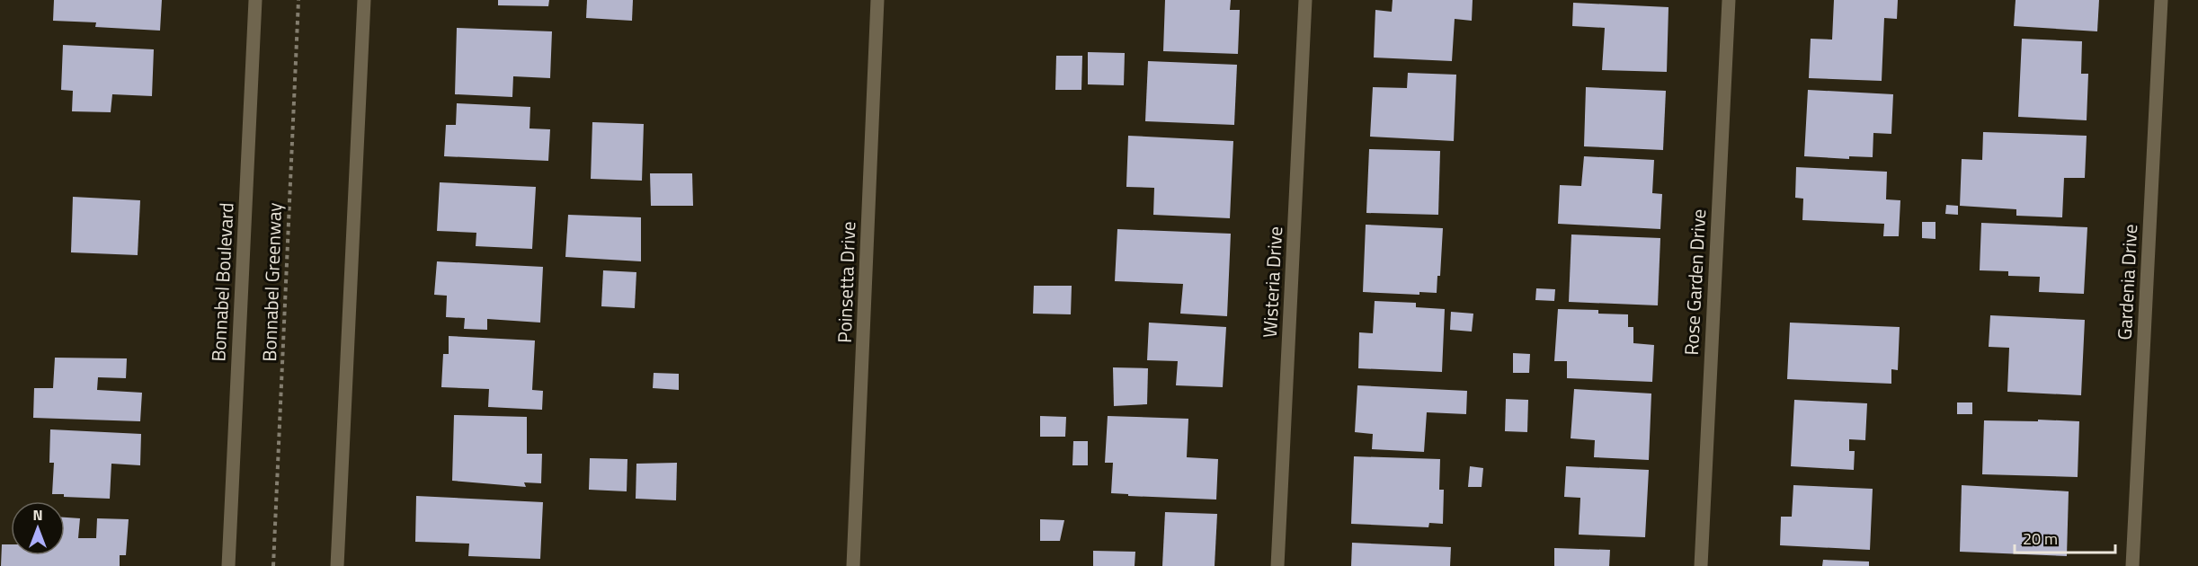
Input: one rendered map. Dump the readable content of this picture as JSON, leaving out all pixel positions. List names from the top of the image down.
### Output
{
  "streets": {
    "street": [
      "Bonnabel Boulevard",
      "Poinsetta Drive",
      "Wisteria Drive",
      "Rose Garden Drive",
      "Gardenia Drive"
    ],
    "path": ["Bonnabel Greenway"]
  },
  "scale_bar": "20 m",
  "north": "top"
}
